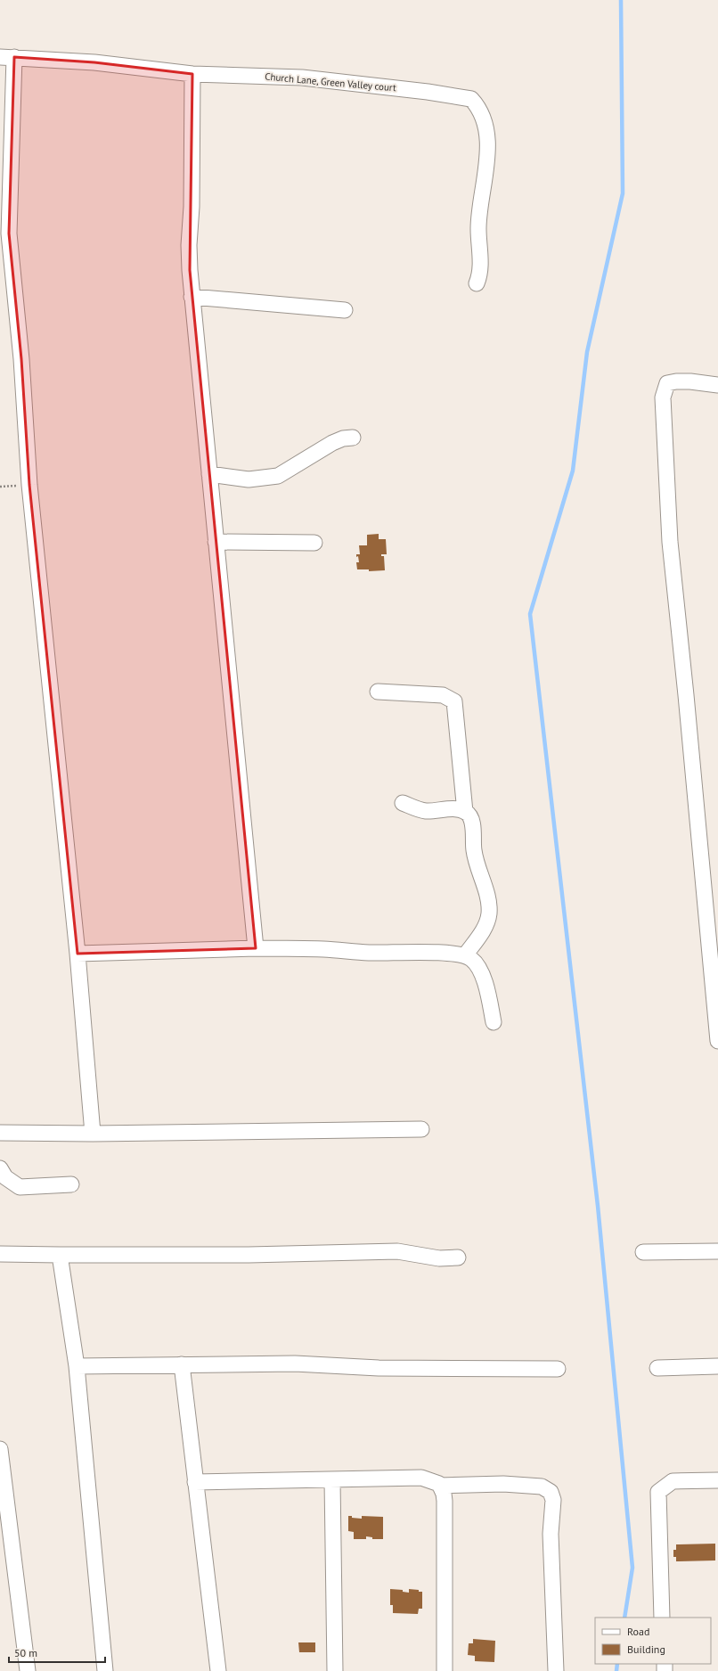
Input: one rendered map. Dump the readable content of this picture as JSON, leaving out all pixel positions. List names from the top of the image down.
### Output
{
  "streets": {
    "street": ["Church Lane, Green Valley court"]
  },
  "legend": ["Road", "Building"],
  "scale_bar": "50 m"
}
